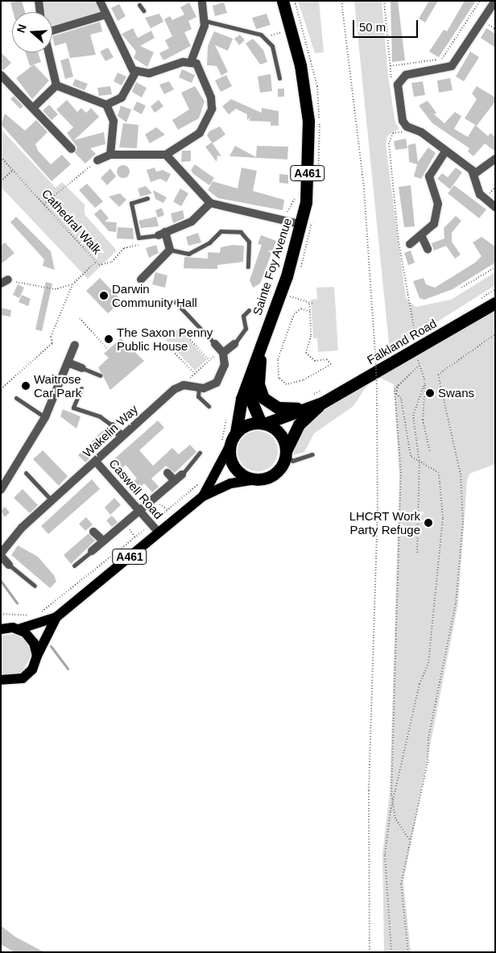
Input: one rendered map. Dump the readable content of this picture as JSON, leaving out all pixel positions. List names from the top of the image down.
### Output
{
  "streets": {
    "highway": ["A461", "Sainte Foy Avenue", "Falkland Road"],
    "street": ["Wakelin Way", "Caswell Road"],
    "path": ["Cathedral Walk"]
  },
  "crossings": [
    ["A461", "Sainte Foy Avenue"],
    ["A461", "Falkland Road"],
    ["A461", "Caswell Road"],
    ["Sainte Foy Avenue", "Falkland Road"],
    ["Wakelin Way", "Caswell Road"]
  ],
  "places": [
    "Darwin Community Hall",
    "The Saxon Penny Public House",
    "Waitrose Car Park",
    "Swans",
    "LHCRT Work Party Refuge"
  ],
  "scale_bar": "50 m",
  "north": "left"
}
